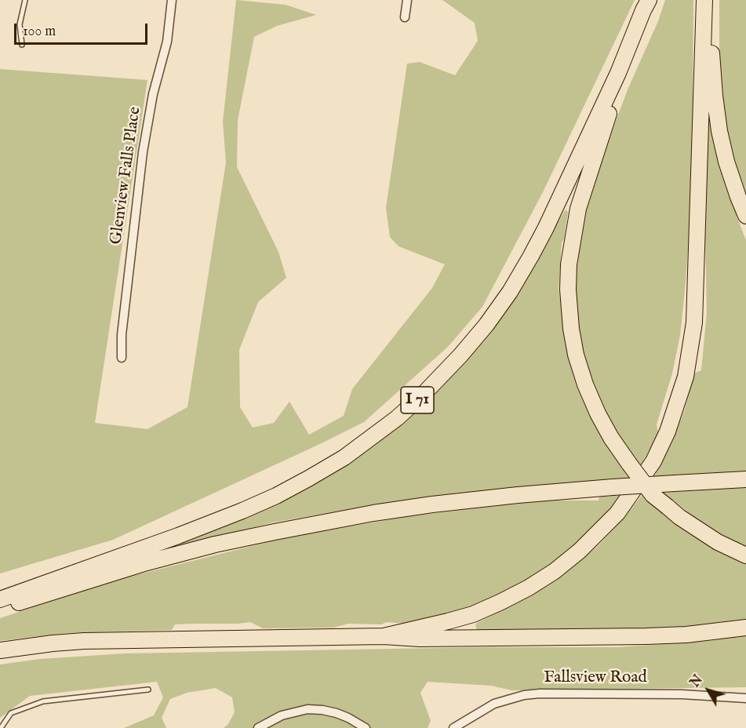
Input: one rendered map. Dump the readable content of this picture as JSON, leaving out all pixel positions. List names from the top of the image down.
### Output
{
  "streets": {
    "highway": ["I 71"],
    "street": ["Glenview Falls Place", "Fallsview Road"]
  },
  "scale_bar": "100 m",
  "north": "top left"
}
